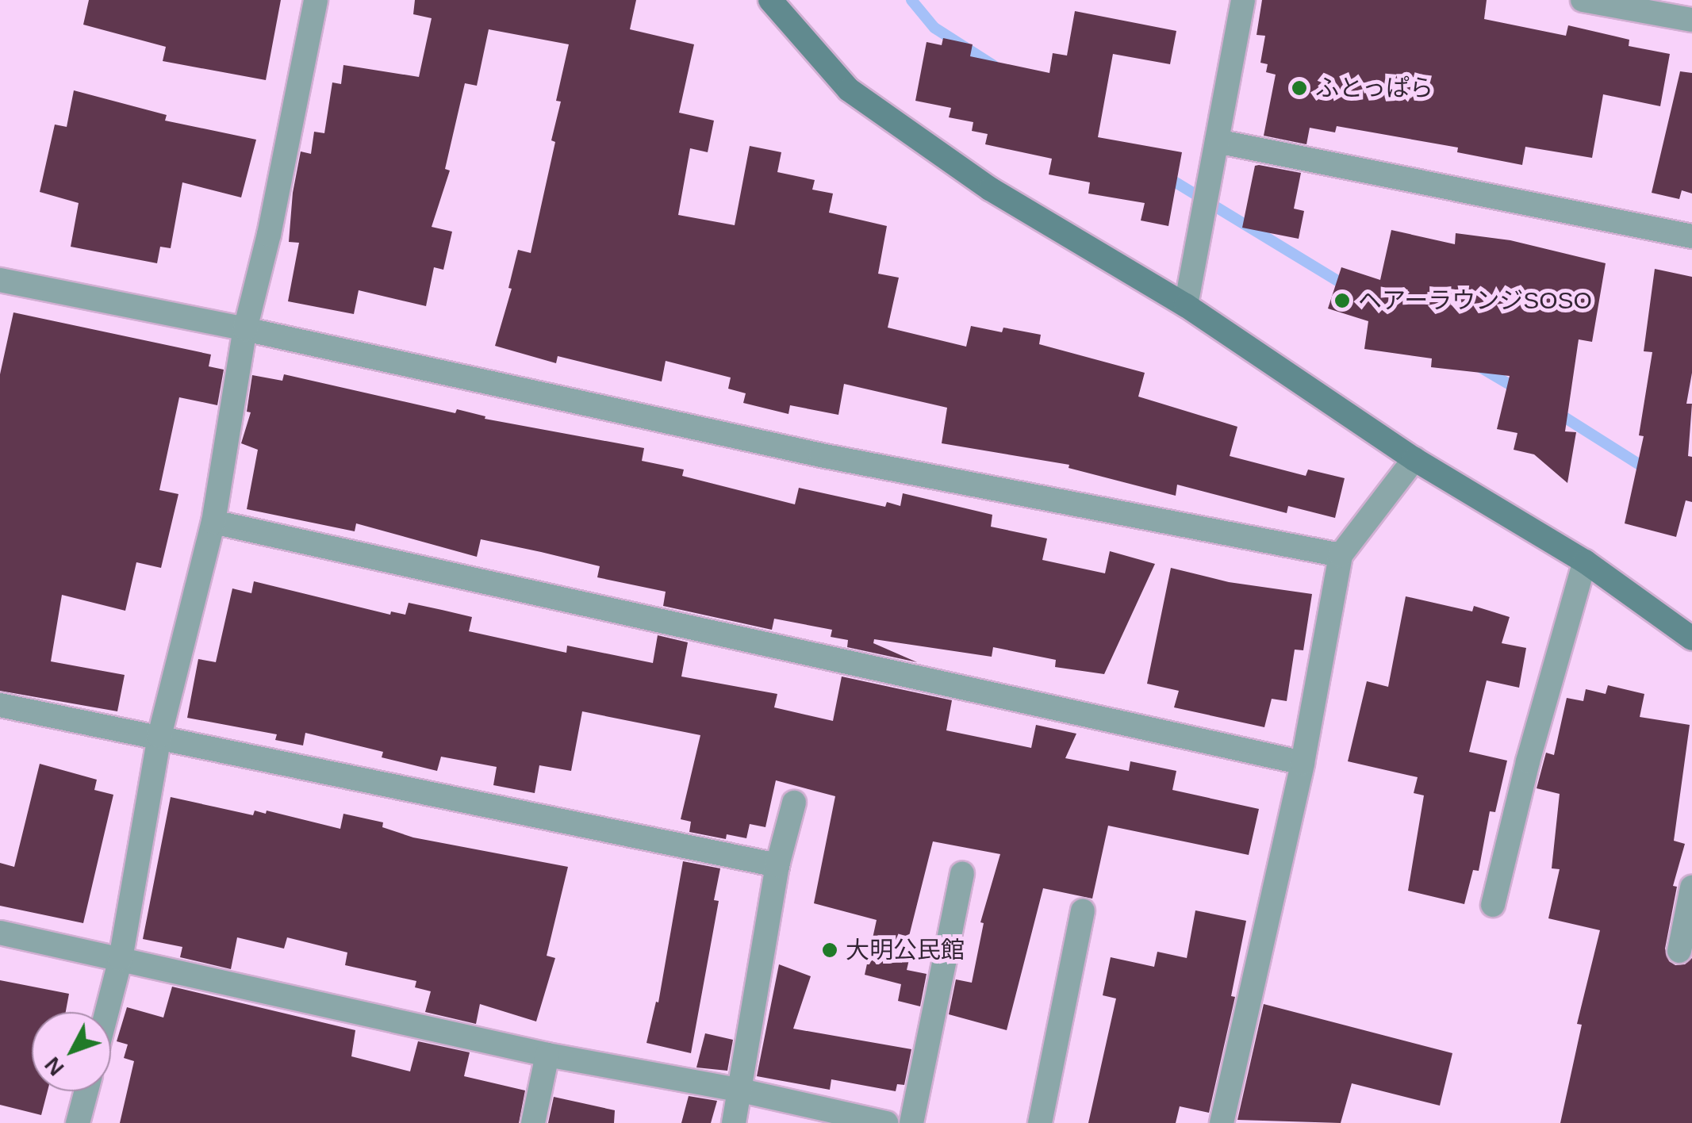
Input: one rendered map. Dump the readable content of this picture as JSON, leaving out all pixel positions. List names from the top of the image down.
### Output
{
  "places": ["ふとっぱら", "ヘアーラウンジSOSO", "大明公民館"],
  "north": "bottom left"
}
